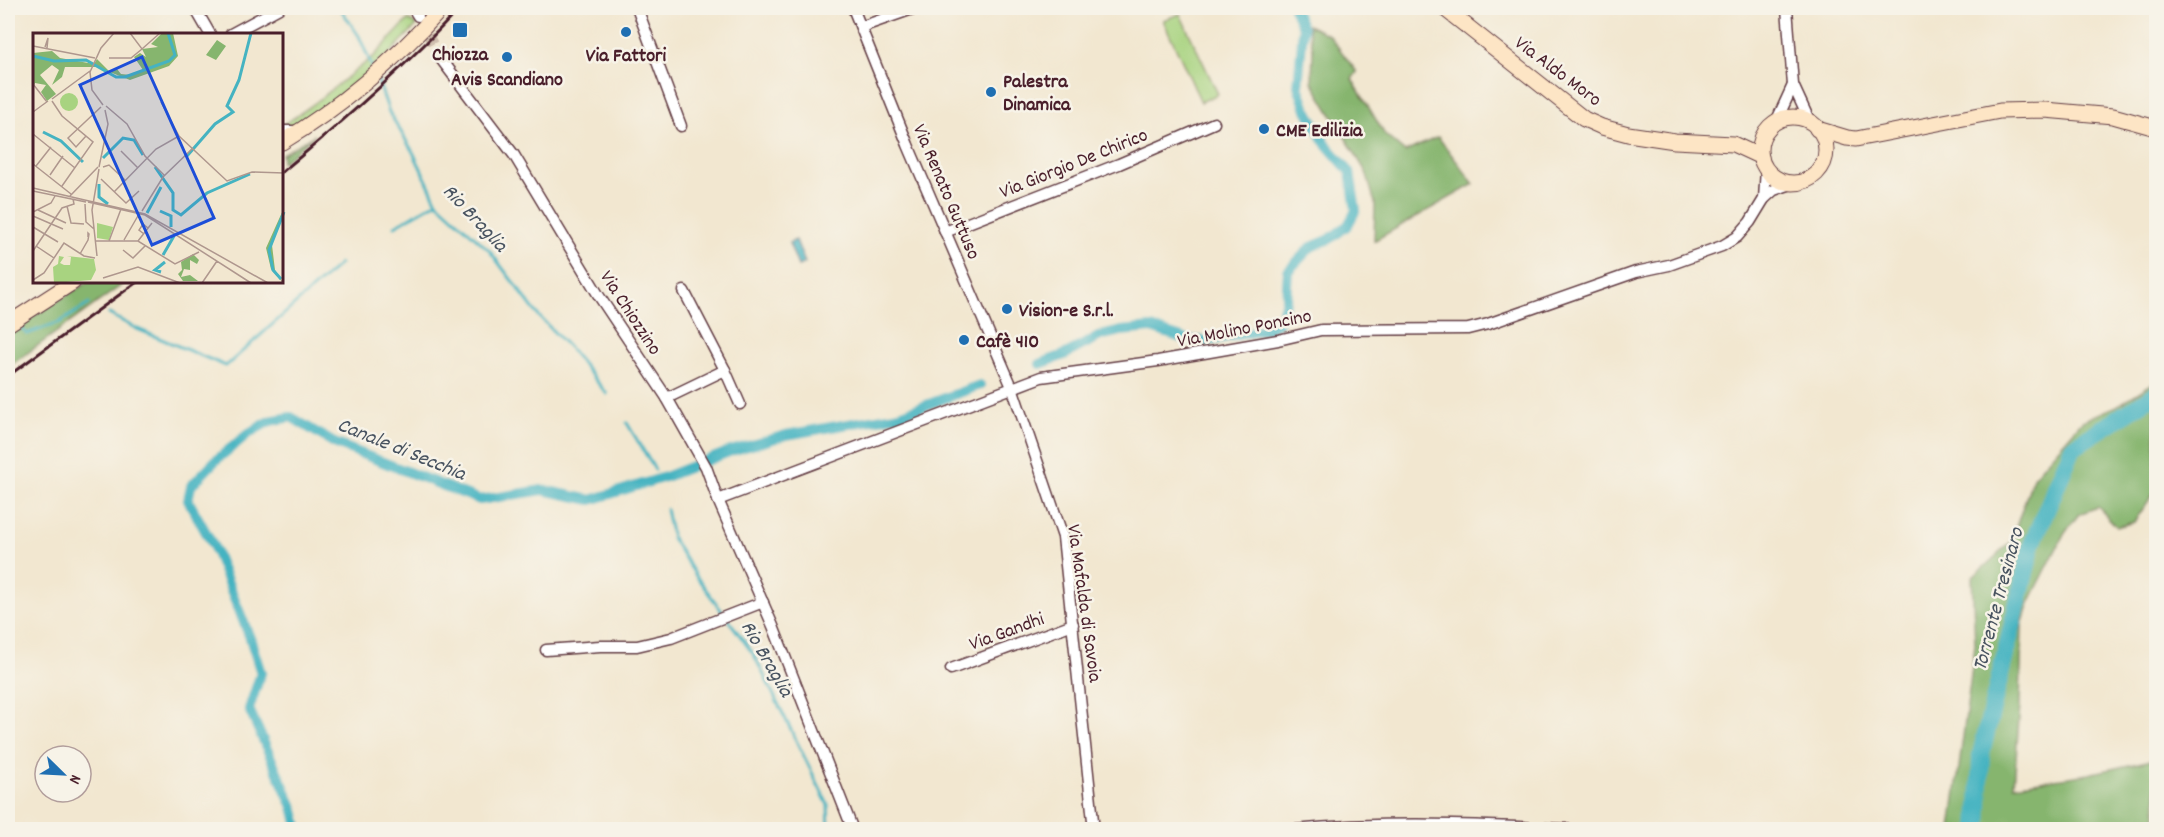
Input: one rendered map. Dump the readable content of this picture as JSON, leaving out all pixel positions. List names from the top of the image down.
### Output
{
  "streets": {
    "main road": ["Via Aldo Moro"],
    "street": [
      "Via Giorgio De Chirico",
      "Via Renato Guttuso",
      "Via Chiozzino",
      "Via Molino Poncino",
      "Via Mafalda di Savoia",
      "Via Gandhi"
    ]
  },
  "crossings": [
    ["Via Aldo Moro", "Via Molino Poncino"],
    ["Via Giorgio De Chirico", "Via Renato Guttuso"],
    ["Via Renato Guttuso", "Via Molino Poncino"],
    ["Via Renato Guttuso", "Via Mafalda di Savoia"],
    ["Via Chiozzino", "Via Molino Poncino"],
    ["Via Molino Poncino", "Via Mafalda di Savoia"],
    ["Via Mafalda di Savoia", "Via Gandhi"]
  ],
  "water": ["Rio Braglia", "Canale di Secchia", "Torrente Tresinaro"],
  "places": {
    "transit": ["Chiozza"],
    "other": [
      "Via Fattori",
      "Avis Scandiano",
      "Palestra Dinamica",
      "CME Edilizia",
      "Vision-e S.r.l.",
      "Cafè 410"
    ]
  },
  "north": "bottom right"
}
